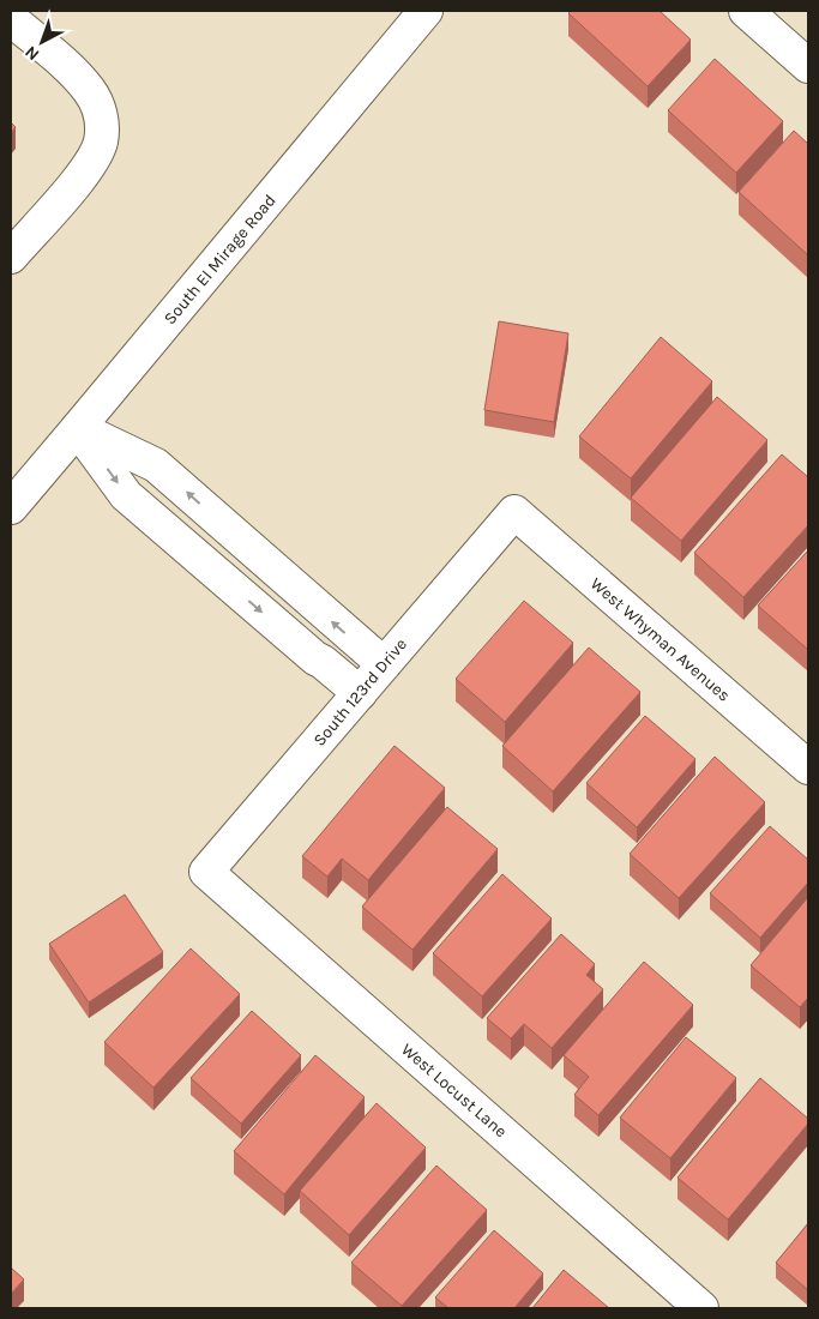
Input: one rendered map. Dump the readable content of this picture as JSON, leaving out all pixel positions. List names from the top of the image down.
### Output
{
  "streets": {
    "street": [
      "South El Mirage Road",
      "West Whyman Avenues",
      "South 123rd Drive",
      "West Locust Lane"
    ]
  },
  "crossings": [
    ["West Whyman Avenues", "South 123rd Drive"],
    ["South 123rd Drive", "West Locust Lane"]
  ],
  "north": "bottom left"
}
